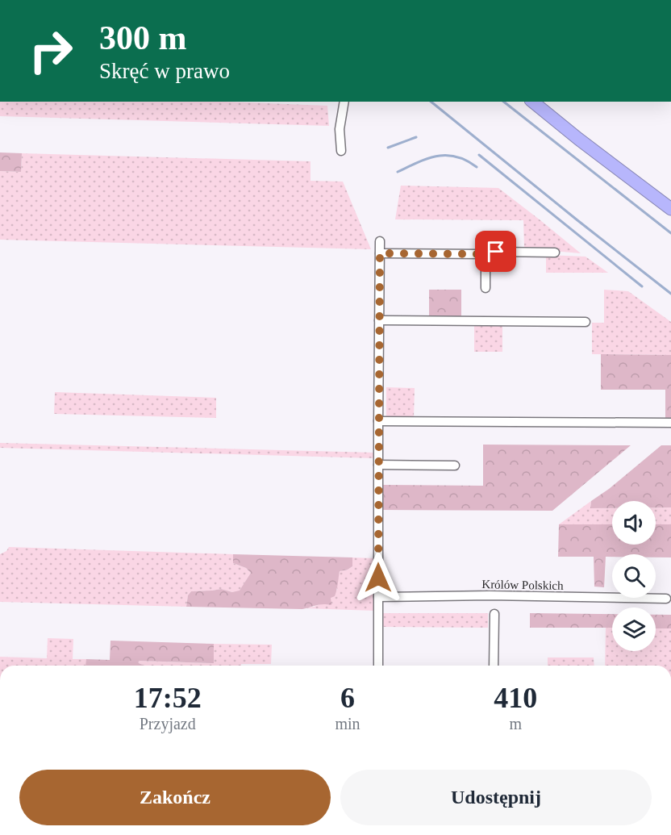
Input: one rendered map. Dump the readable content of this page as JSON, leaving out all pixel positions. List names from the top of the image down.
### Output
{
  "streets": {
    "street": ["Królów Polskich"]
  },
  "page": {
    "turn": ["300 m", "Skręć w prawo"],
    "eta": [
      "17:52",
      "Przyjazd",
      "6",
      "min",
      "410",
      "m"
    ],
    "buttons": ["Zakończ", "Udostępnij"]
  }
}
